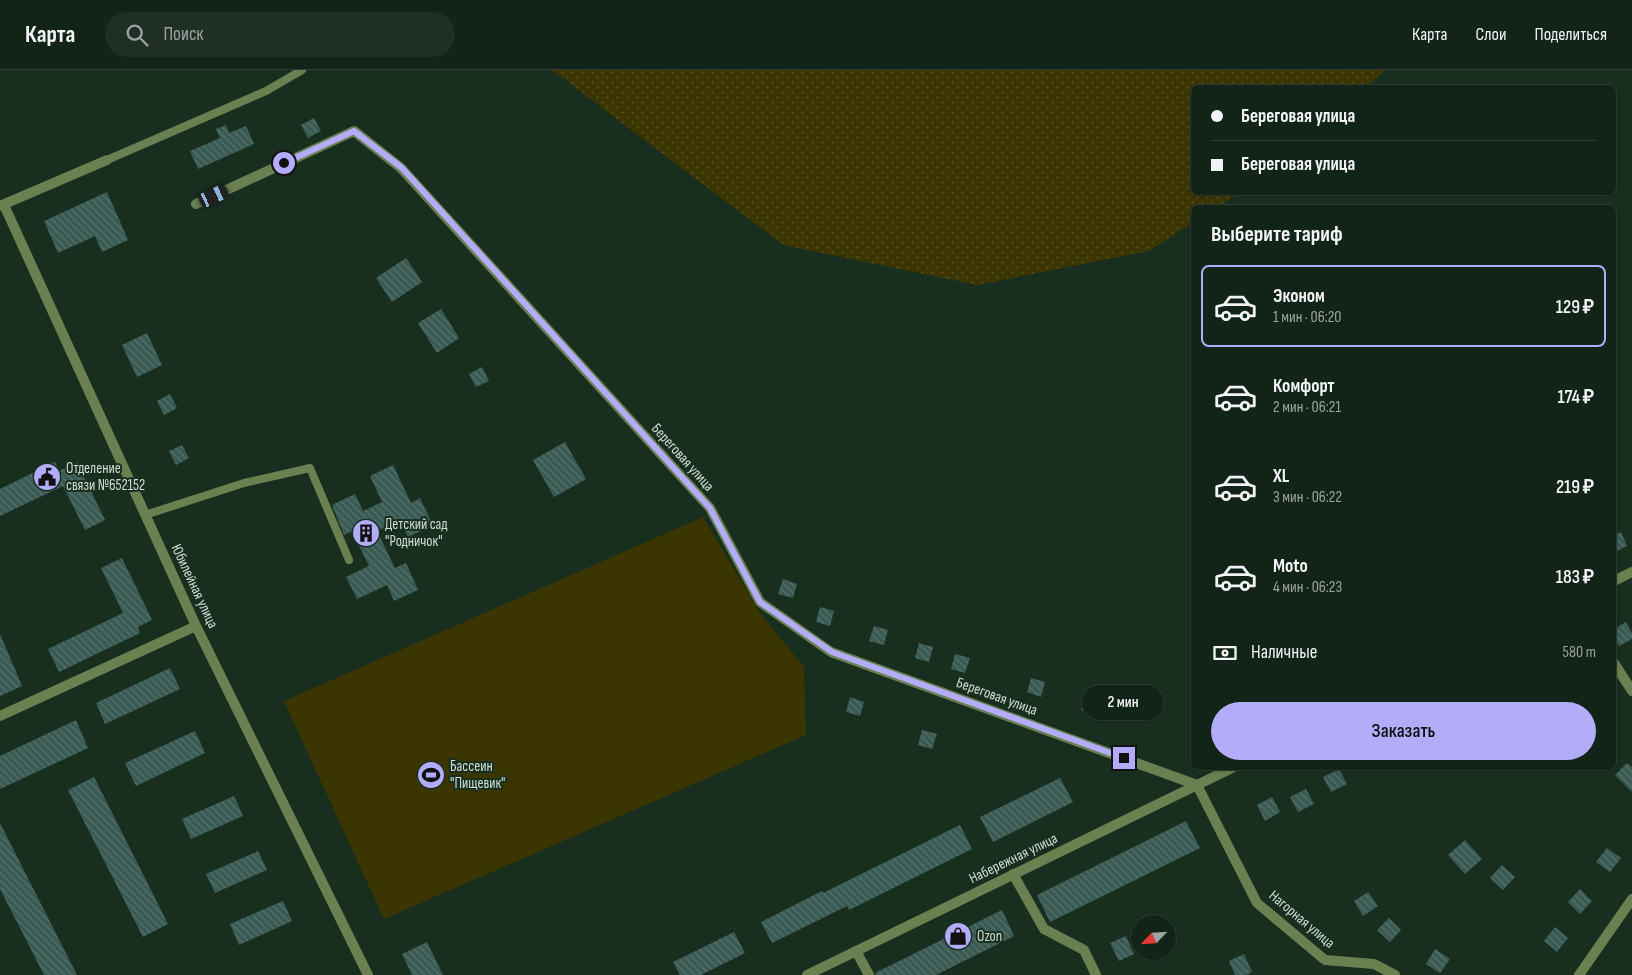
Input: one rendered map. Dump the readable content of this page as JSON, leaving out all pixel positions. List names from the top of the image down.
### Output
{
  "streets": {
    "street": [
      "Береговая улица",
      "Юбилейная улица",
      "Набережная улица",
      "Нагорная улица"
    ]
  },
  "crossings": [
    ["Береговая улица", "Набережная улица"],
    ["Береговая улица", "Нагорная улица"],
    ["Набережная улица", "Нагорная улица"]
  ],
  "places": {
    "public building": ["Отделение связи №652152"],
    "building": ["Детский сад \"Родничок\""],
    "sports": ["Бассеин \"Пищевик\""],
    "shop": ["Ozon"]
  },
  "north": "bottom left",
  "page": {
    "header": "Карта",
    "search": "Поиск",
    "nav": ["Карта", "Слои", "Поделиться"],
    "banner": ["Береговая улица", "Береговая улица"],
    "heading": "Выберите тариф",
    "list": [
      {
        "name": "Эконом",
        "note": "1 мин · 06:20",
        "value": "129 ₽"
      },
      {
        "name": "Комфорт",
        "note": "2 мин · 06:21",
        "value": "174 ₽"
      },
      {
        "name": "XL",
        "note": "3 мин · 06:22",
        "value": "219 ₽"
      },
      {
        "name": "Moto",
        "note": "4 мин · 06:23",
        "value": "183 ₽"
      }
    ],
    "pay": ["Наличные", "580 m"],
    "bubble": "2 мин",
    "buttons": "Заказать"
  }
}
